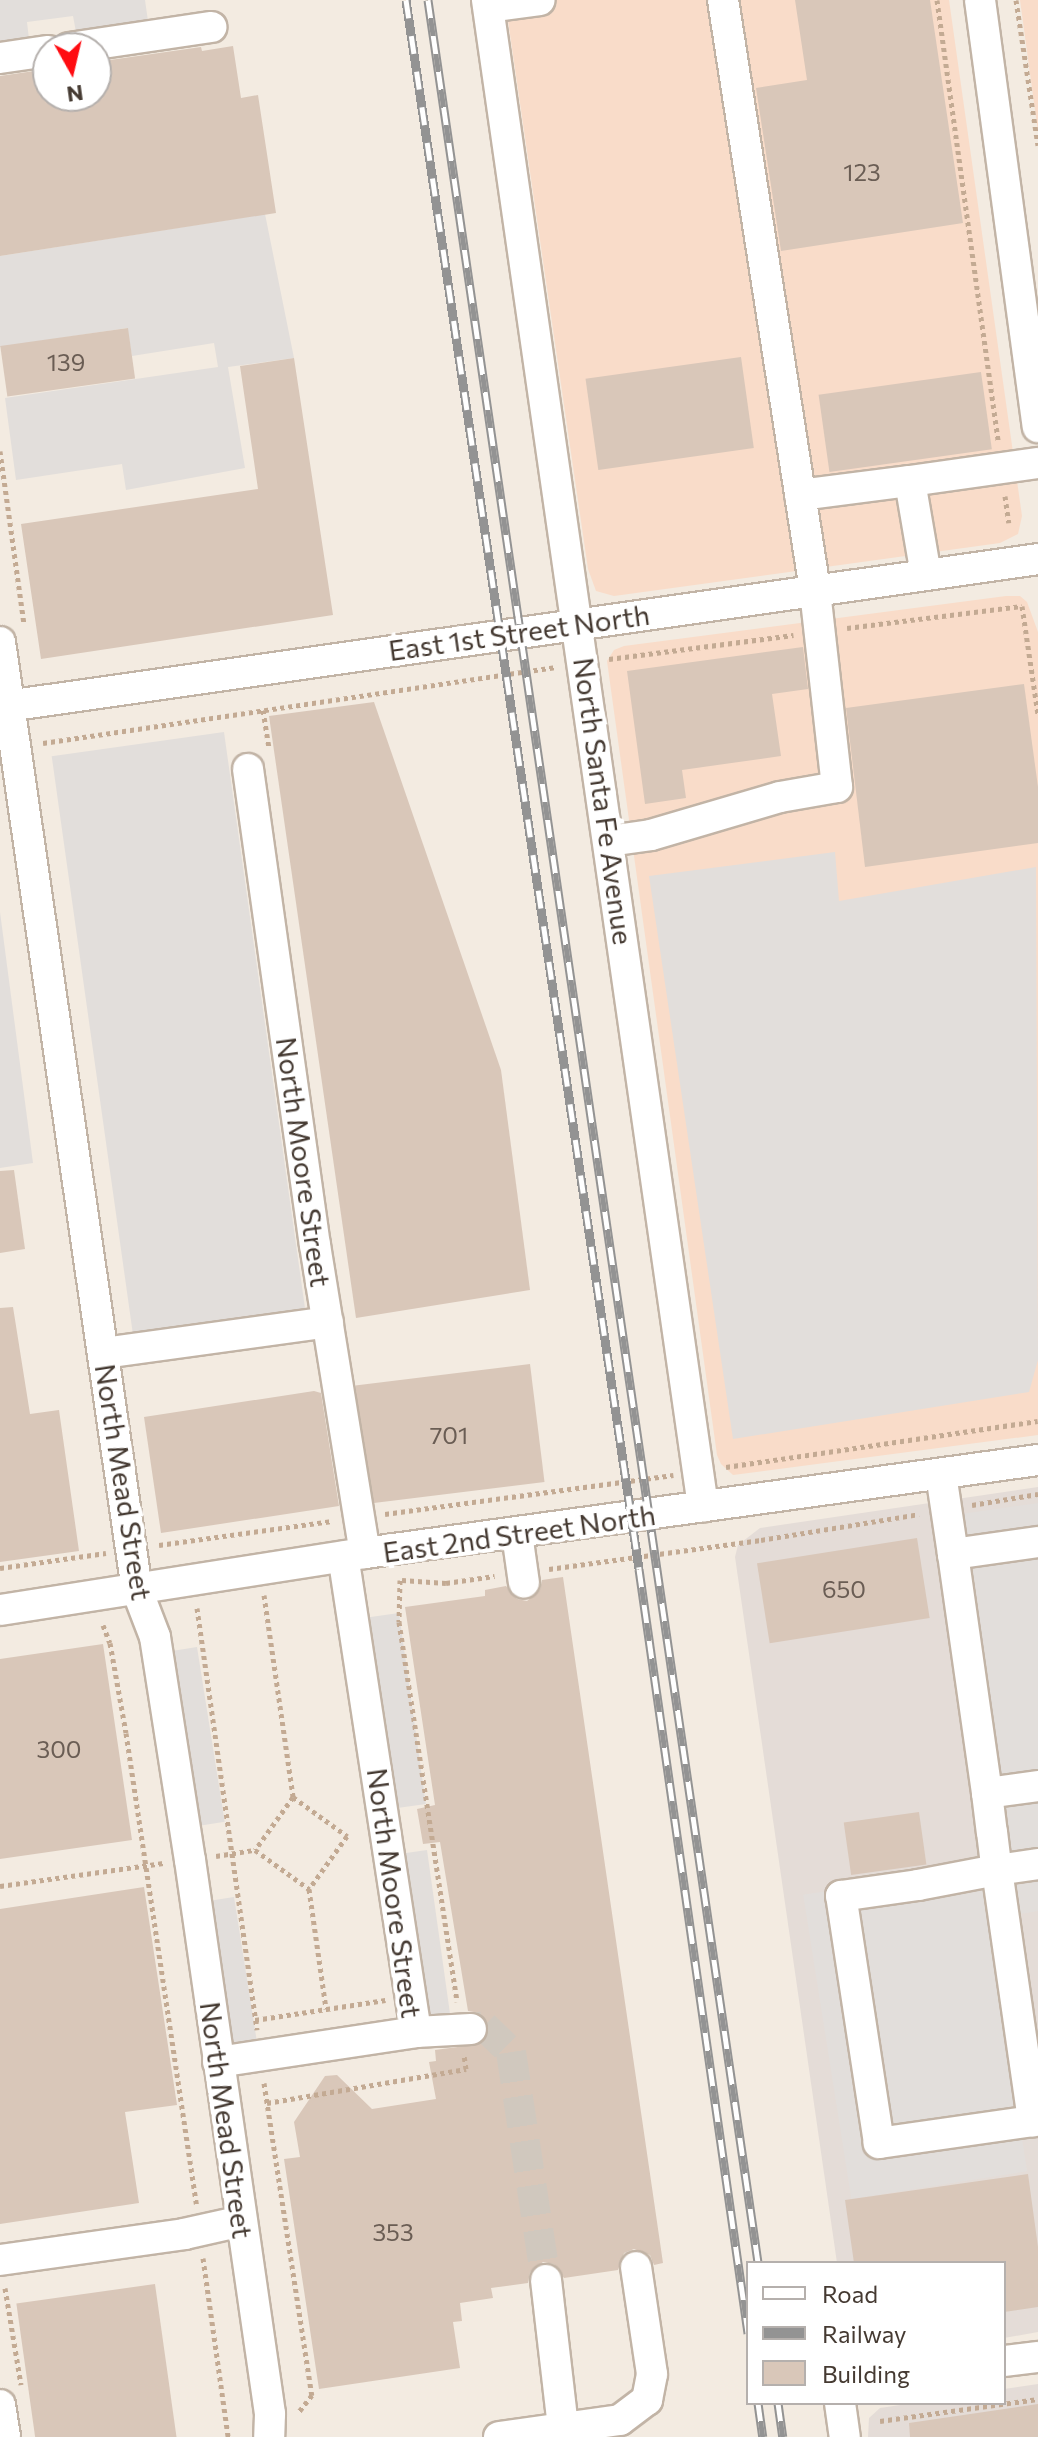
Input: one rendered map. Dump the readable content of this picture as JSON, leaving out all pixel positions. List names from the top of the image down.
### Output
{
  "streets": {
    "street": [
      "East 1st Street North",
      "North Santa Fe Avenue",
      "North Moore Street",
      "North Mead Street",
      "East 2nd Street North"
    ]
  },
  "crossings": [
    ["East 1st Street North", "North Santa Fe Avenue"],
    ["East 1st Street North", "North Mead Street"],
    ["North Santa Fe Avenue", "East 2nd Street North"],
    ["North Moore Street", "North Mead Street"],
    ["North Moore Street", "East 2nd Street North"],
    ["North Mead Street", "East 2nd Street North"]
  ],
  "house_numbers": [
    "123",
    "139",
    "701",
    "650",
    "300",
    "353"
  ],
  "legend": ["Road", "Railway", "Building"],
  "north": "bottom"
}
